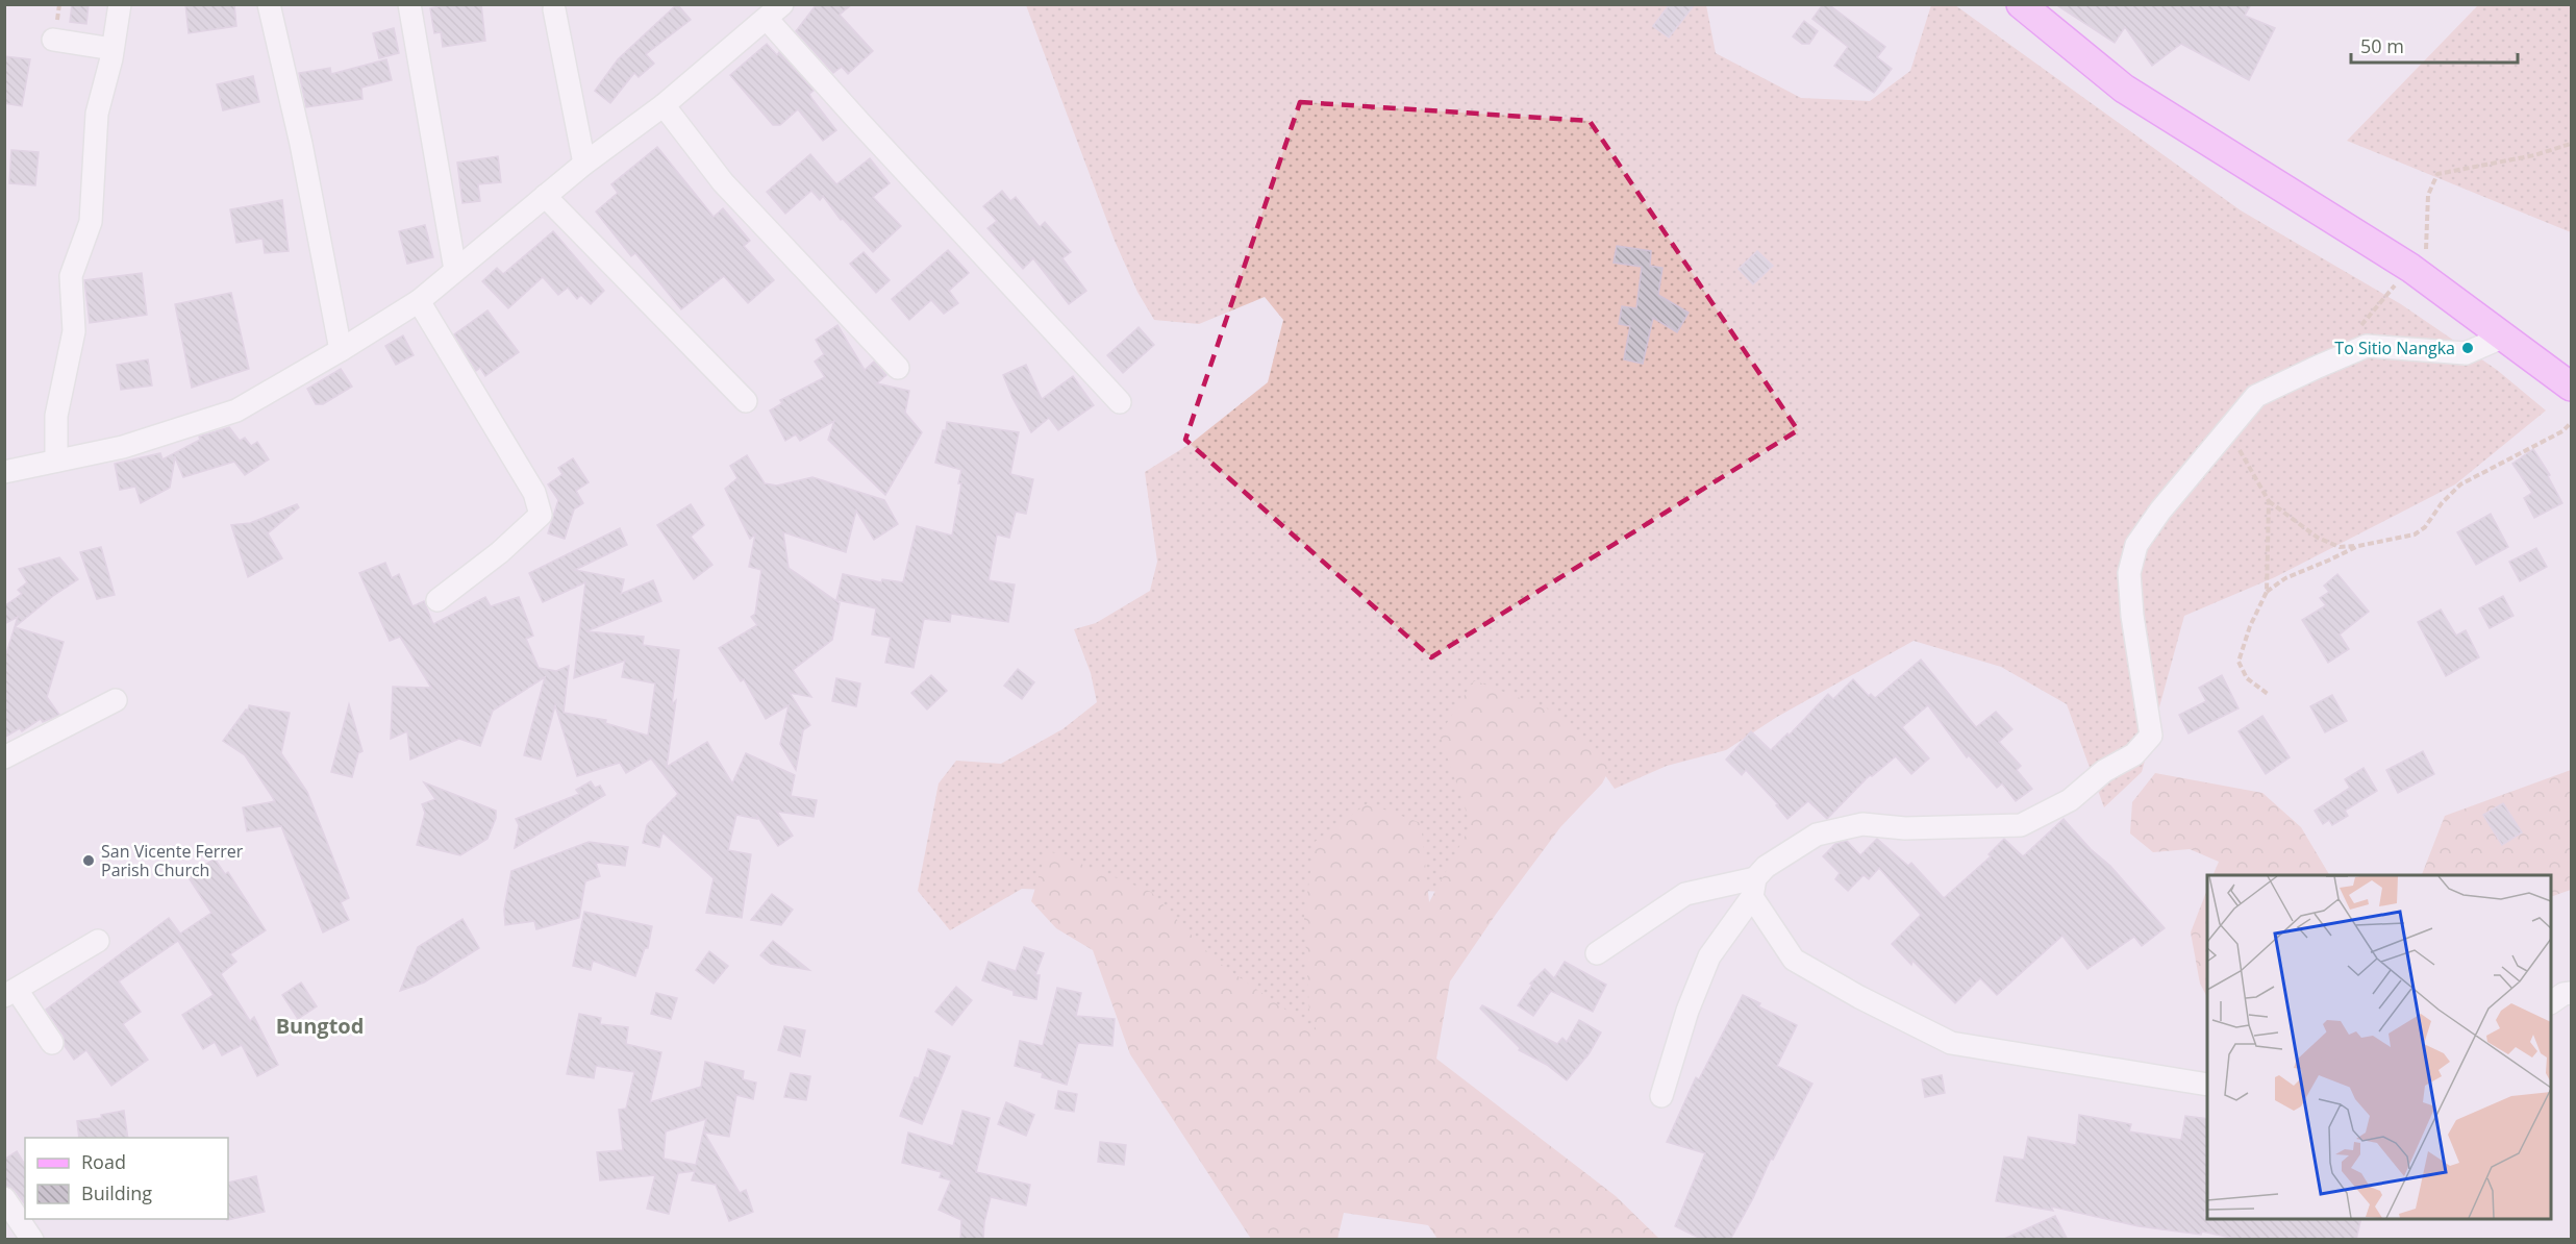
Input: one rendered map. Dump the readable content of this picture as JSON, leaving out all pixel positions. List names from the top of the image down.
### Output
{
  "districts": ["Bungtod"],
  "places": ["To Sitio Nangka", "San Vicente Ferrer Parish Church"],
  "legend": ["Road", "Building"],
  "scale_bar": "50 m"
}
